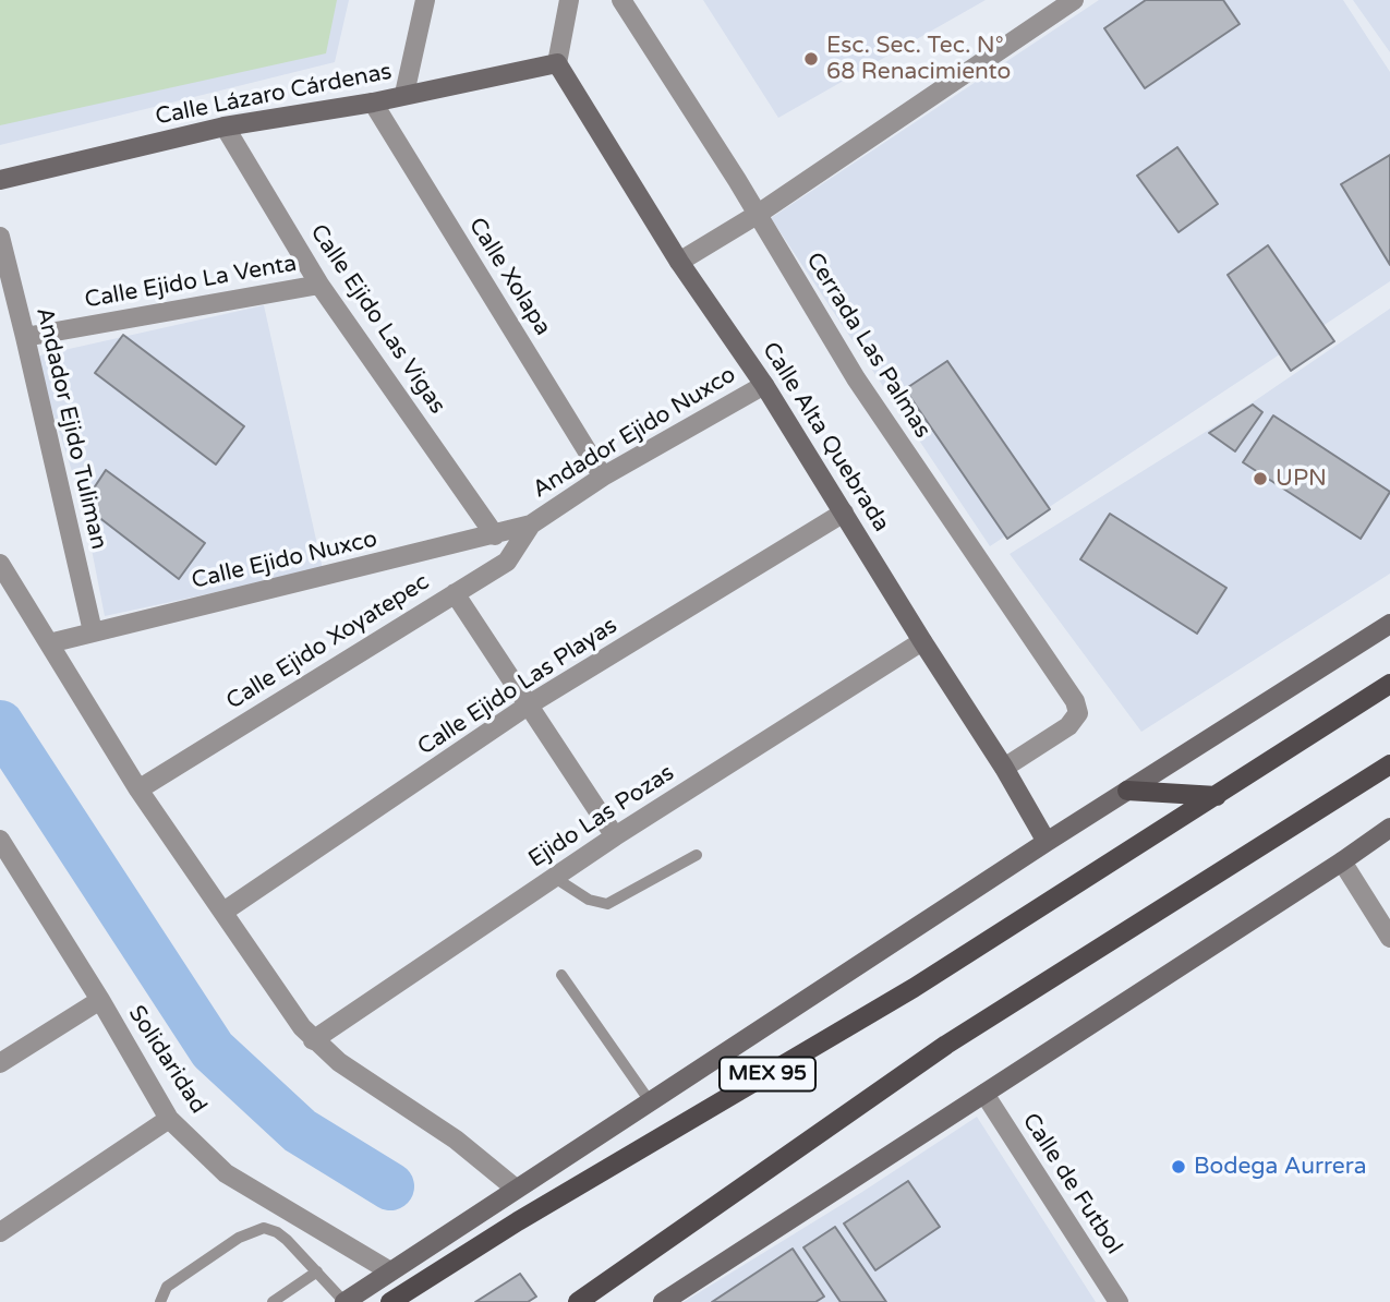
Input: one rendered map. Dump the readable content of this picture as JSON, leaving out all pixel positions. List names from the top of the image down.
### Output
{
  "streets": {
    "main road": ["Calle Lázaro Cárdenas", "Calle Alta Quebrada", "MEX 95"],
    "street": [
      "Calle Xolapa",
      "Calle Ejido La Venta",
      "Calle Ejido Las Vigas",
      "Cerrada Las Palmas",
      "Andador Ejido Tuliman",
      "Andador Ejido Nuxco",
      "Calle Ejido Nuxco",
      "Calle Ejido Xoyatepec",
      "Calle Ejido Las Playas",
      "Ejido Las Pozas",
      "Solidaridad",
      "Calle de Futbol"
    ]
  },
  "crossings": [
    ["Calle Lázaro Cárdenas", "Calle Xolapa"],
    ["Calle Lázaro Cárdenas", "Calle Ejido Las Vigas"],
    ["Calle Lázaro Cárdenas", "Calle Alta Quebrada"],
    ["Calle Xolapa", "Andador Ejido Nuxco"],
    ["Calle Ejido La Venta", "Calle Ejido Las Vigas"],
    ["Calle Ejido La Venta", "Andador Ejido Tuliman"],
    ["Calle Ejido Las Vigas", "Calle Ejido Nuxco"],
    ["Cerrada Las Palmas", "Calle Alta Quebrada"],
    ["Andador Ejido Tuliman", "Calle Ejido Nuxco"],
    ["Andador Ejido Nuxco", "Calle Alta Quebrada"],
    ["Andador Ejido Nuxco", "Calle Ejido Nuxco"],
    ["Andador Ejido Nuxco", "Calle Ejido Xoyatepec"],
    ["Calle Alta Quebrada", "Calle Ejido Las Playas"],
    ["Calle Alta Quebrada", "Ejido Las Pozas"],
    ["Calle Ejido Nuxco", "Calle Ejido Xoyatepec"]
  ],
  "places": ["Esc. Sec. Tec. N° 68 Renacimiento", "UPN", "Bodega Aurrera"]
}
